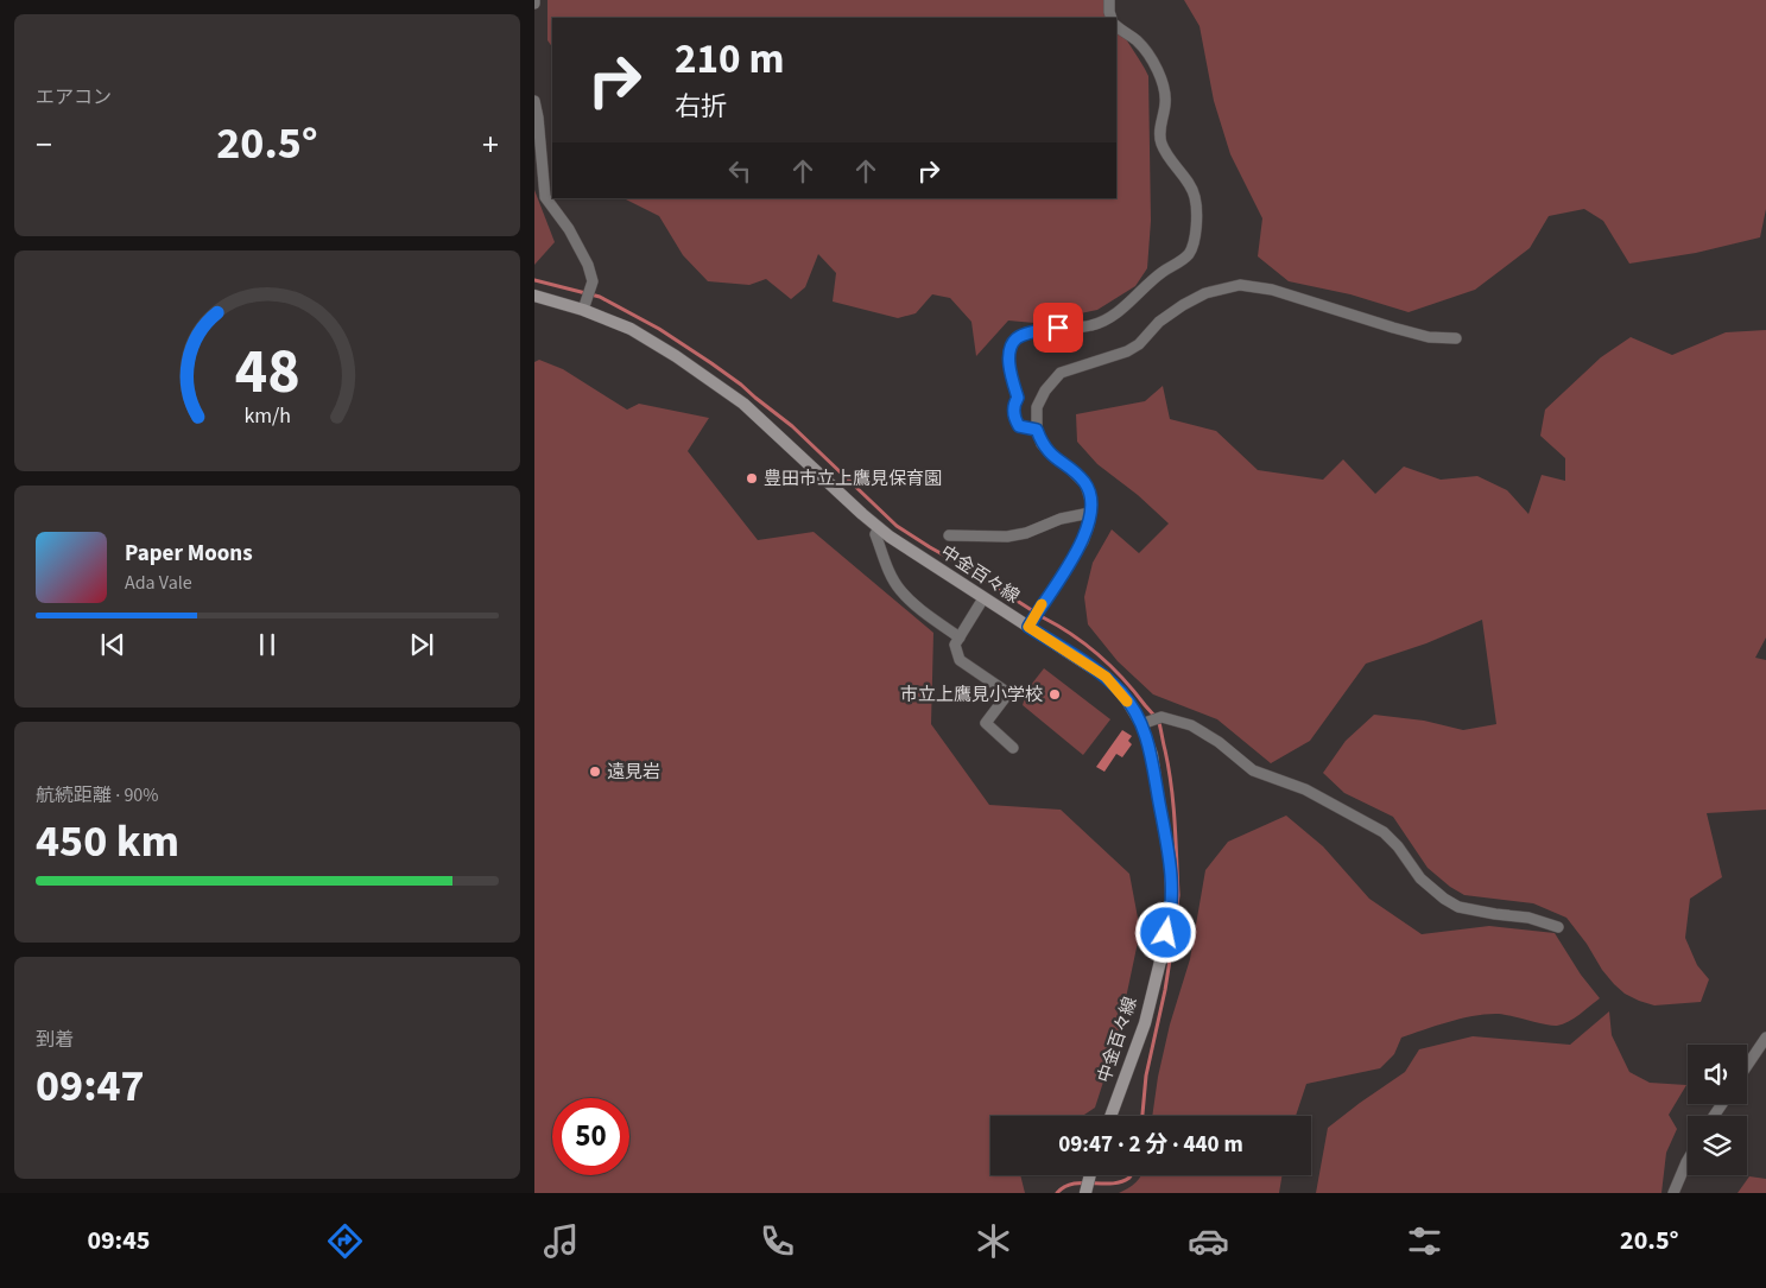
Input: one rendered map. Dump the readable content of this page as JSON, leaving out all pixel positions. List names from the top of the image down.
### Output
{
  "streets": {
    "main road": ["中金百々線"]
  },
  "places": ["豊田市立上鷹見保育園", "市立上鷹見小学校", "遠見岩"],
  "page": {
    "tile": [
      "エアコン",
      ["航続距離 · 90%", "450 km"],
      ["到着", "09:47"]
    ],
    "turn": ["210 m", "右折"],
    "heat": ["−", "20.5°", "+"],
    "song": ["Paper Moons", "Ada Vale"],
    "limit": "50",
    "trip": "09:47 · 2 分 · 440 m",
    "tabs": ["09:45", "20.5°"],
    "gauge": ["48", "km/h"]
  }
}
